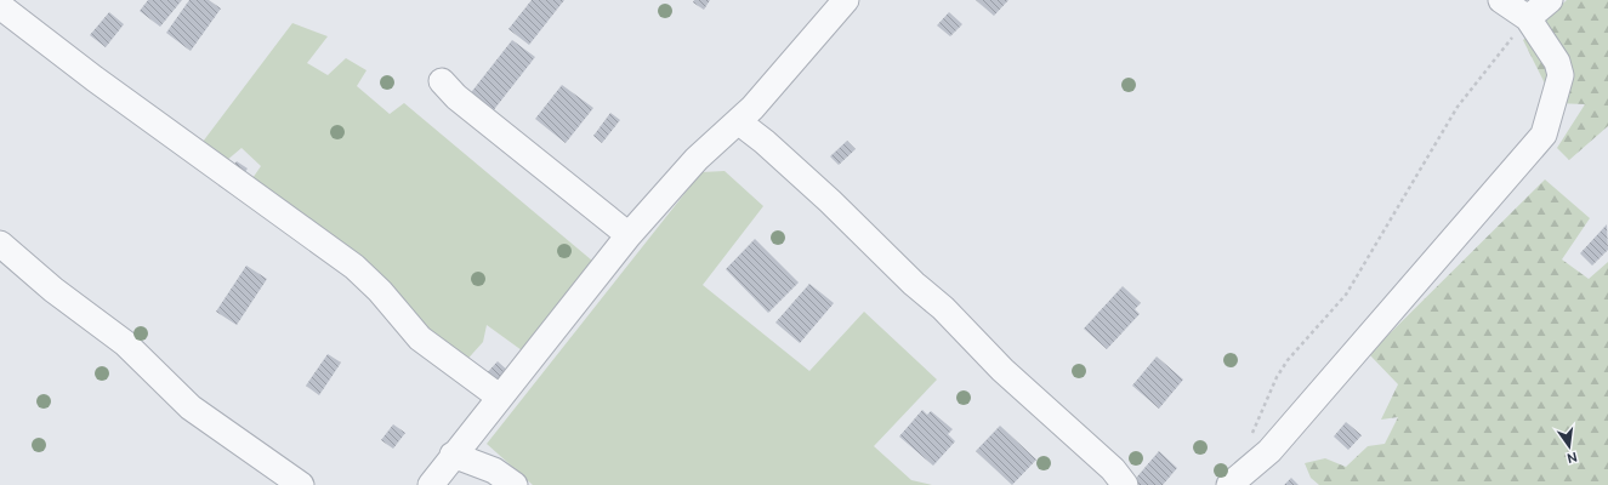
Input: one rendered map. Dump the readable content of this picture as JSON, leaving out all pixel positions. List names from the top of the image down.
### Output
{
  "north": "bottom"
}
